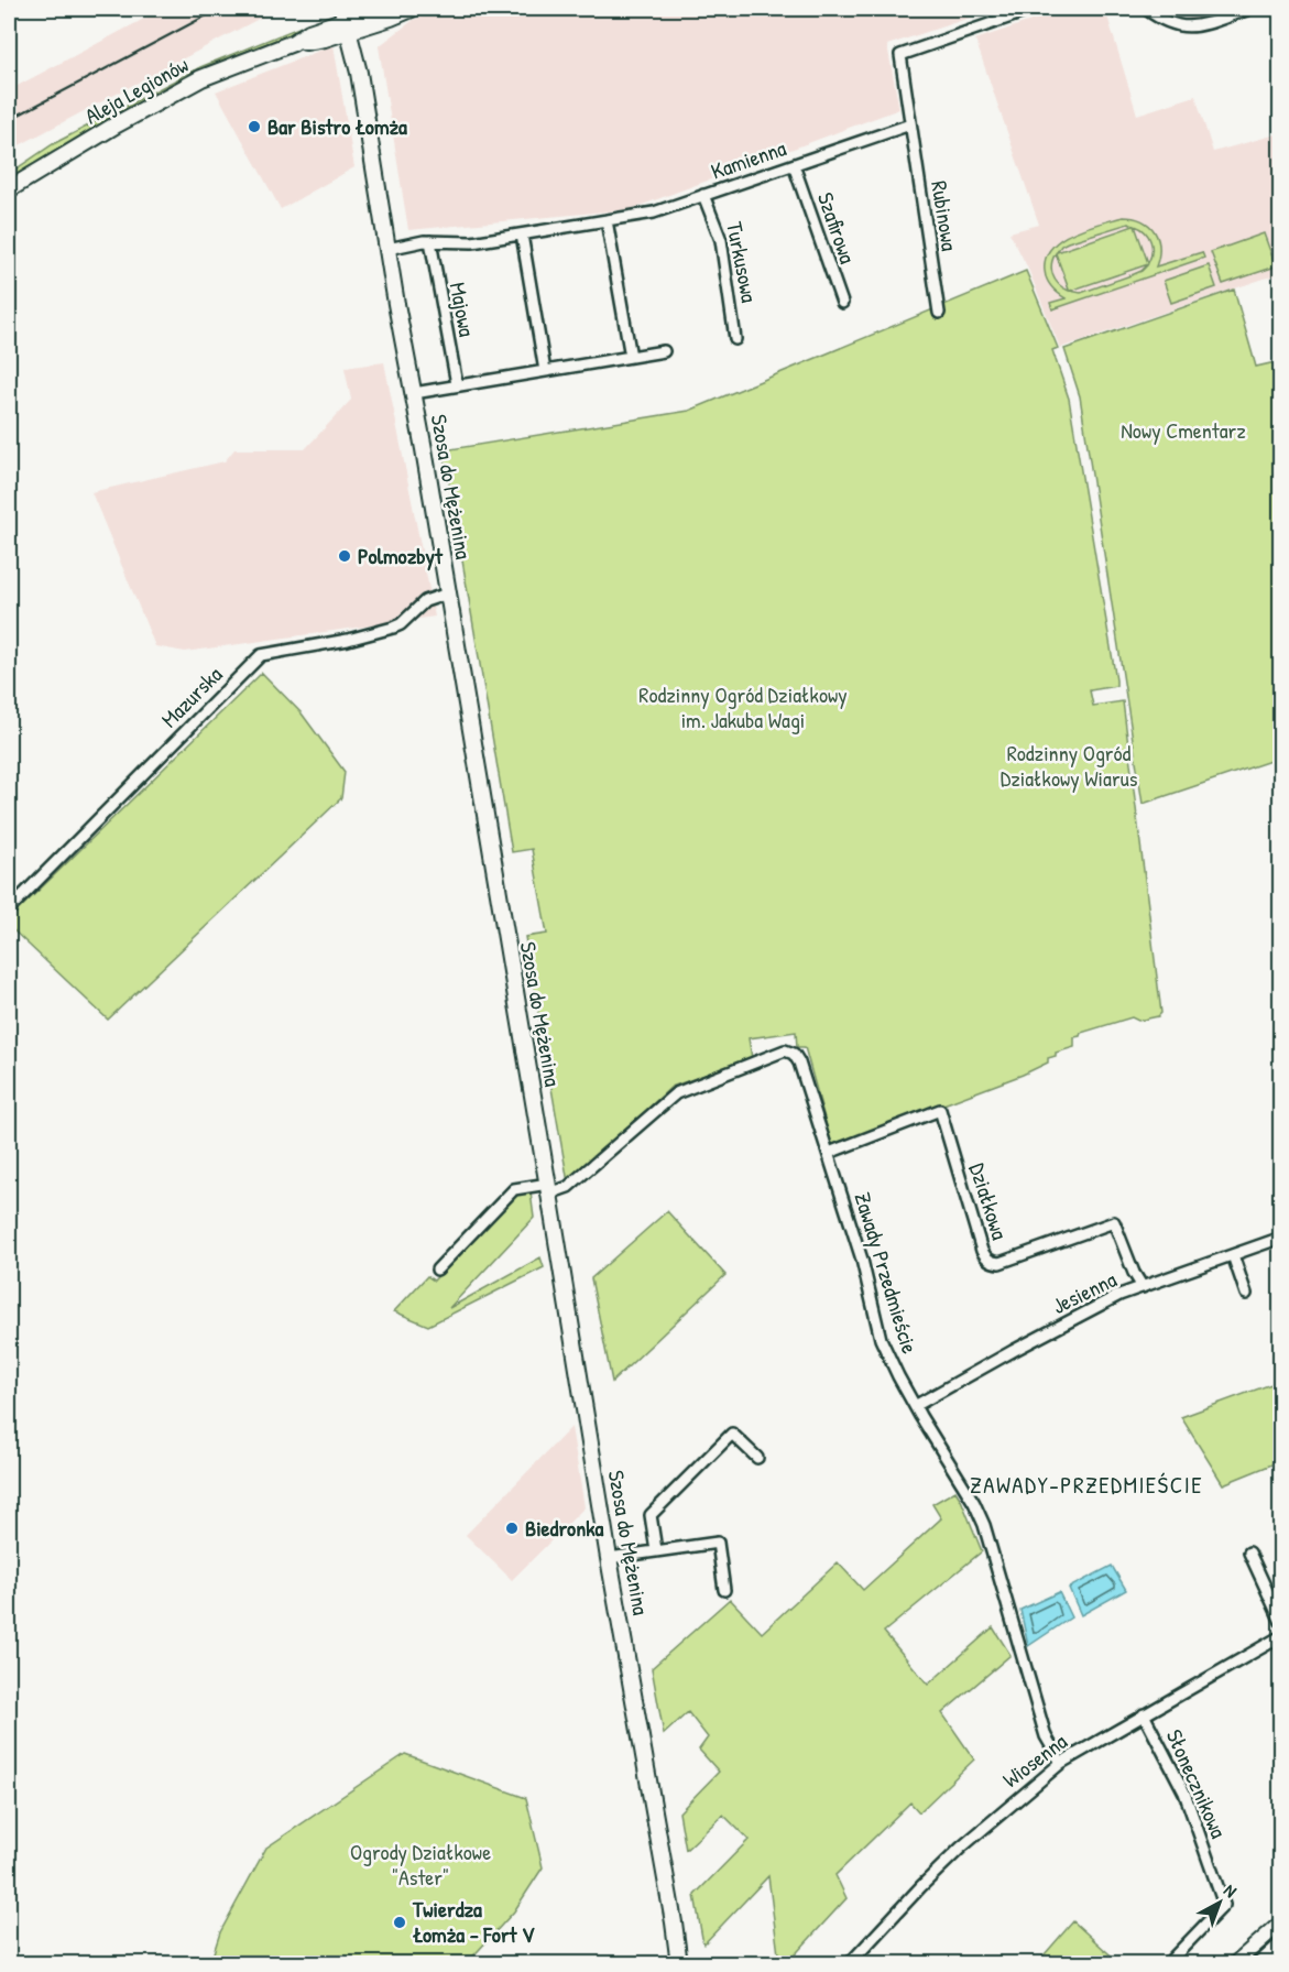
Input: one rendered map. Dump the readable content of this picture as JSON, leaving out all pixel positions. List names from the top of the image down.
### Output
{
  "streets": {
    "main road": ["Aleja Legionów", "Szosa do Mężenina"],
    "street": [
      "Kamienna",
      "Rubinowa",
      "Szafirowa",
      "Turkusowa",
      "Majowa",
      "Mazurska",
      "Działkowa",
      "Zawady Przedmieście",
      "Jesienna",
      "Wiosenna",
      "Słonecznikowa"
    ]
  },
  "crossings": [
    ["Aleja Legionów", "Szosa do Mężenina"],
    ["Kamienna", "Rubinowa"],
    ["Kamienna", "Szafirowa"],
    ["Kamienna", "Turkusowa"],
    ["Kamienna", "Majowa"],
    ["Kamienna", "Szosa do Mężenina"],
    ["Szosa do Mężenina", "Mazurska"],
    ["Szosa do Mężenina", "Zawady Przedmieście"],
    ["Działkowa", "Zawady Przedmieście"],
    ["Działkowa", "Jesienna"],
    ["Zawady Przedmieście", "Jesienna"],
    ["Zawady Przedmieście", "Wiosenna"],
    ["Wiosenna", "Słonecznikowa"]
  ],
  "districts": ["ZAWADY-PRZEDMIEŚCIE"],
  "parks": [
    "Nowy Cmentarz",
    "Rodzinny Ogród Działkowy im. Jakuba Wagi",
    "Rodzinny Ogród Działkowy Wiarus",
    "Ogrody Działkowe \"Aster\""
  ],
  "places": [
    "Bar Bistro Łomża",
    "Polmozbyt",
    "Biedronka",
    "Twierdza Łomża - Fort V"
  ],
  "north": "top right"
}
